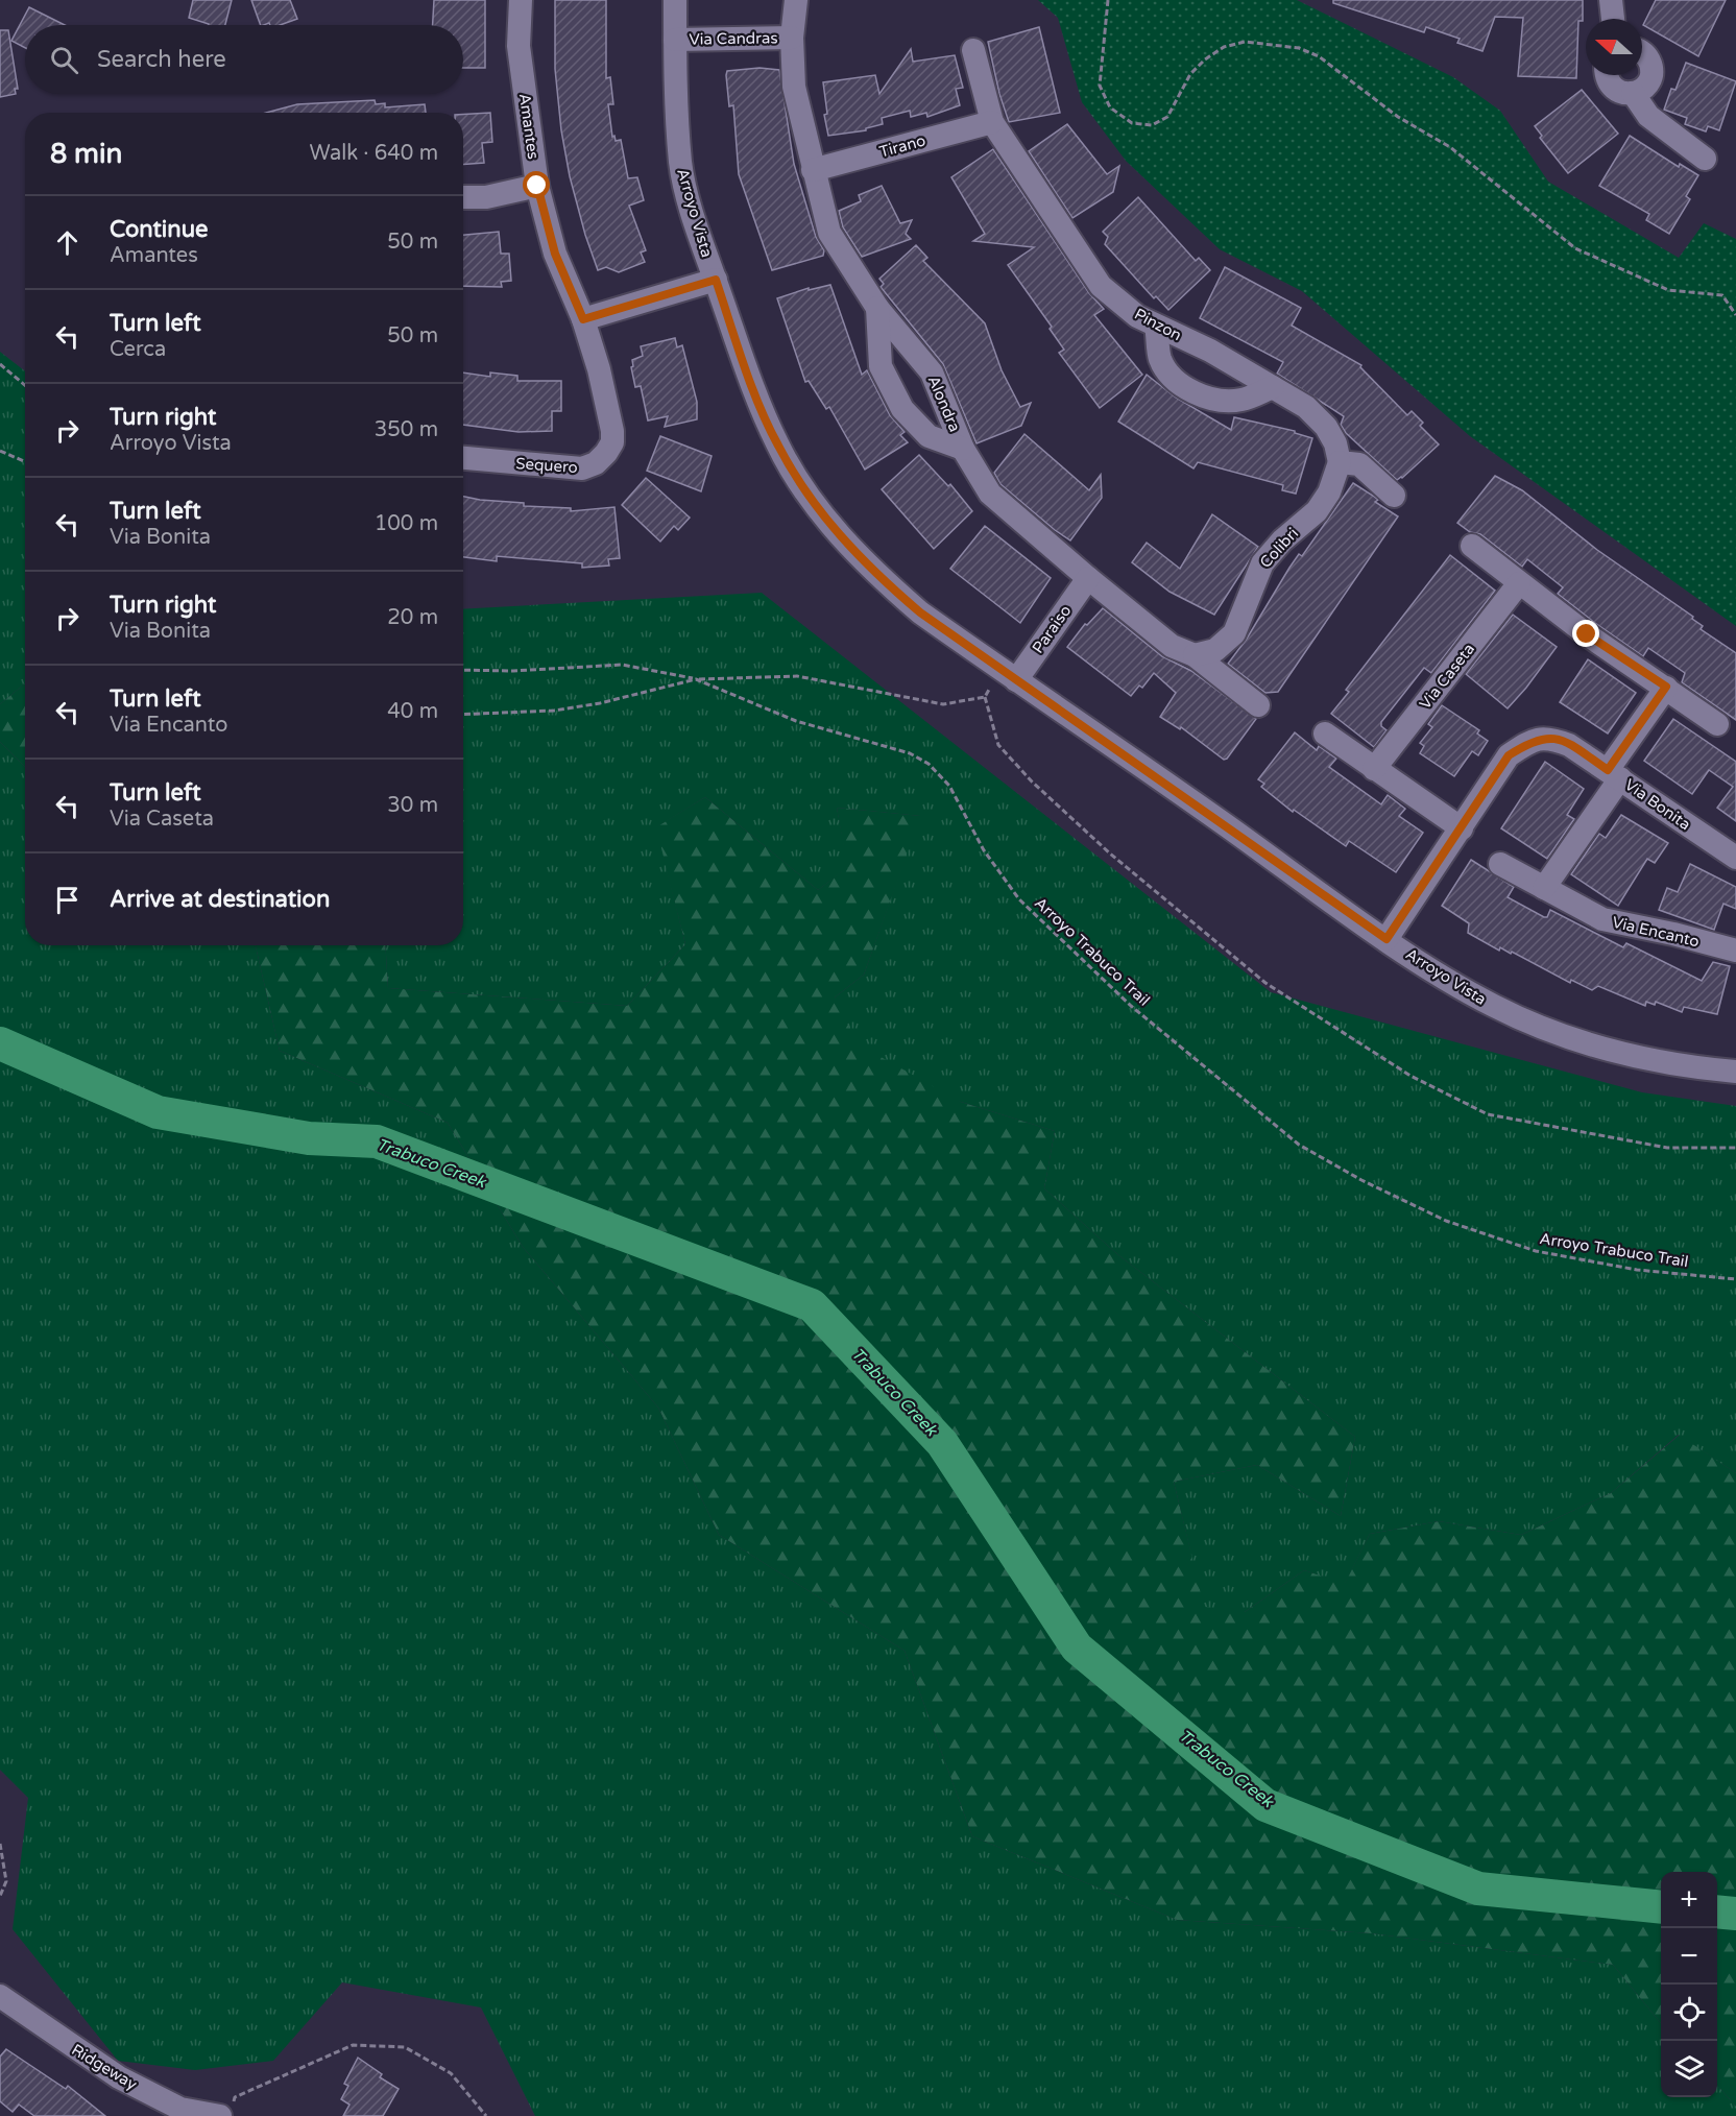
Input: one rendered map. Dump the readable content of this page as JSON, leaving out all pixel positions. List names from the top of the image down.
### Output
{
  "streets": {
    "street": [
      "Via Candras",
      "Amantes",
      "Tirano",
      "Arroyo Vista",
      "Pinzon",
      "Alondra",
      "Sequero",
      "Colibri",
      "Paraiso",
      "Via Caseta",
      "Via Bonita",
      "Via Encanto",
      "Ridgeway"
    ],
    "path": ["Arroyo Trabuco Trail"]
  },
  "crossings": [
    ["Via Candras", "Arroyo Vista"],
    ["Via Candras", "Alondra"],
    ["Amantes", "Sequero"],
    ["Tirano", "Pinzon"],
    ["Tirano", "Alondra"],
    ["Arroyo Vista", "Paraiso"],
    ["Arroyo Vista", "Via Bonita"],
    ["Pinzon", "Colibri"],
    ["Alondra", "Colibri"],
    ["Alondra", "Paraiso"]
  ],
  "water": ["Trabuco Creek"],
  "north": "left",
  "page": {
    "search": "Search here",
    "heading": ["8 min", "Walk · 640 m"],
    "list": [
      ["Continue", "Amantes", "50 m"],
      ["Turn left", "Cerca", "50 m"],
      ["Turn right", "Arroyo Vista", "350 m"],
      ["Turn left", "Via Bonita", "100 m"],
      ["Turn right", "Via Bonita", "20 m"],
      ["Turn left", "Via Encanto", "40 m"],
      ["Turn left", "Via Caseta", "30 m"],
      "Arrive at destination"
    ],
    "map_buttons": ["+", "−"]
  }
}
